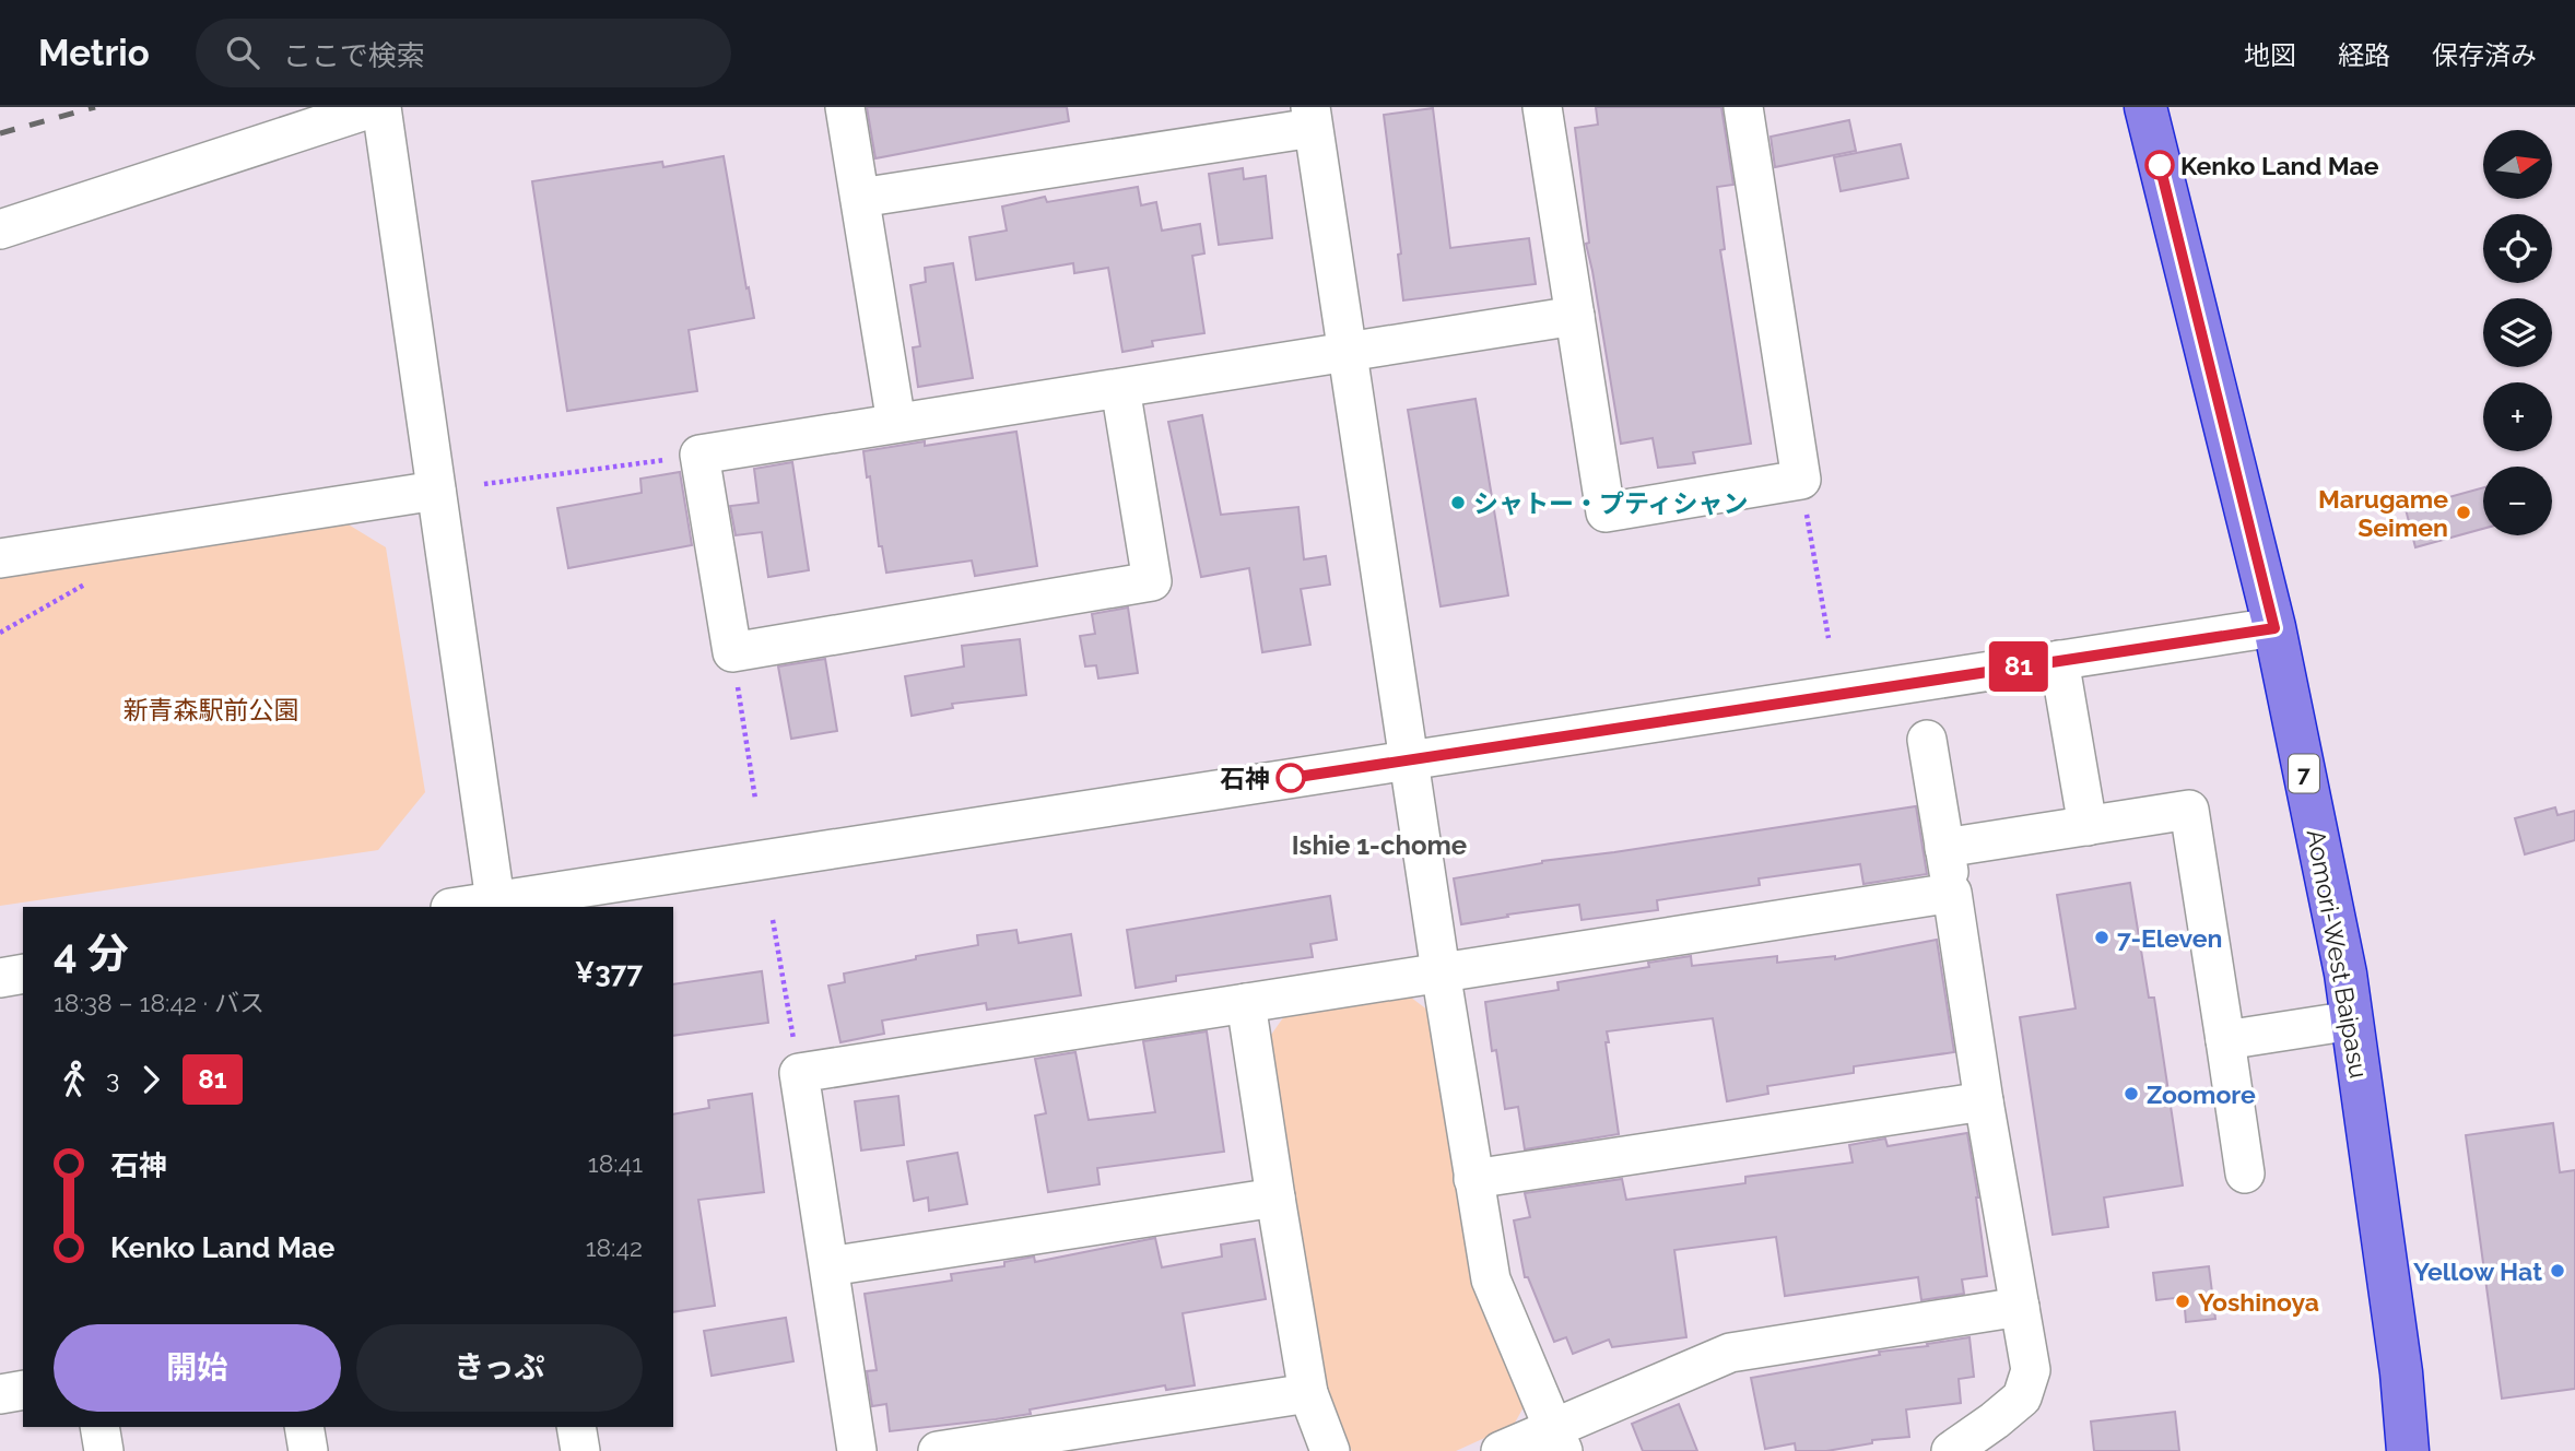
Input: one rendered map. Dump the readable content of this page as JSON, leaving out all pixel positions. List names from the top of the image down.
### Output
{
  "streets": {
    "highway": ["7", "Aomori-West Baipasu"]
  },
  "districts": ["Ishie 1-chome"],
  "parks": ["新青森駅前公園"],
  "places": [
    "Kenko Land Mae",
    "シャトー・プティシャン",
    "Marugame Seimen",
    "石神",
    "7-Eleven",
    "Zoomore",
    "Yellow Hat",
    "Yoshinoya"
  ],
  "lines": ["bus line 81"],
  "north": "right",
  "page": {
    "header": "Metrio",
    "search": "ここで検索",
    "nav": ["地図", "経路", "保存済み"],
    "on_map": "81",
    "map_buttons": ["+", "−"],
    "heading": ["4 分", "18:38 – 18:42 · バス", "¥377"],
    "legs": ["3", "81"],
    "list": [
      {
        "name": "石神",
        "value": "18:41"
      },
      {
        "name": "Kenko Land Mae",
        "value": "18:42"
      }
    ],
    "buttons": ["開始", "きっぷ"]
  }
}
